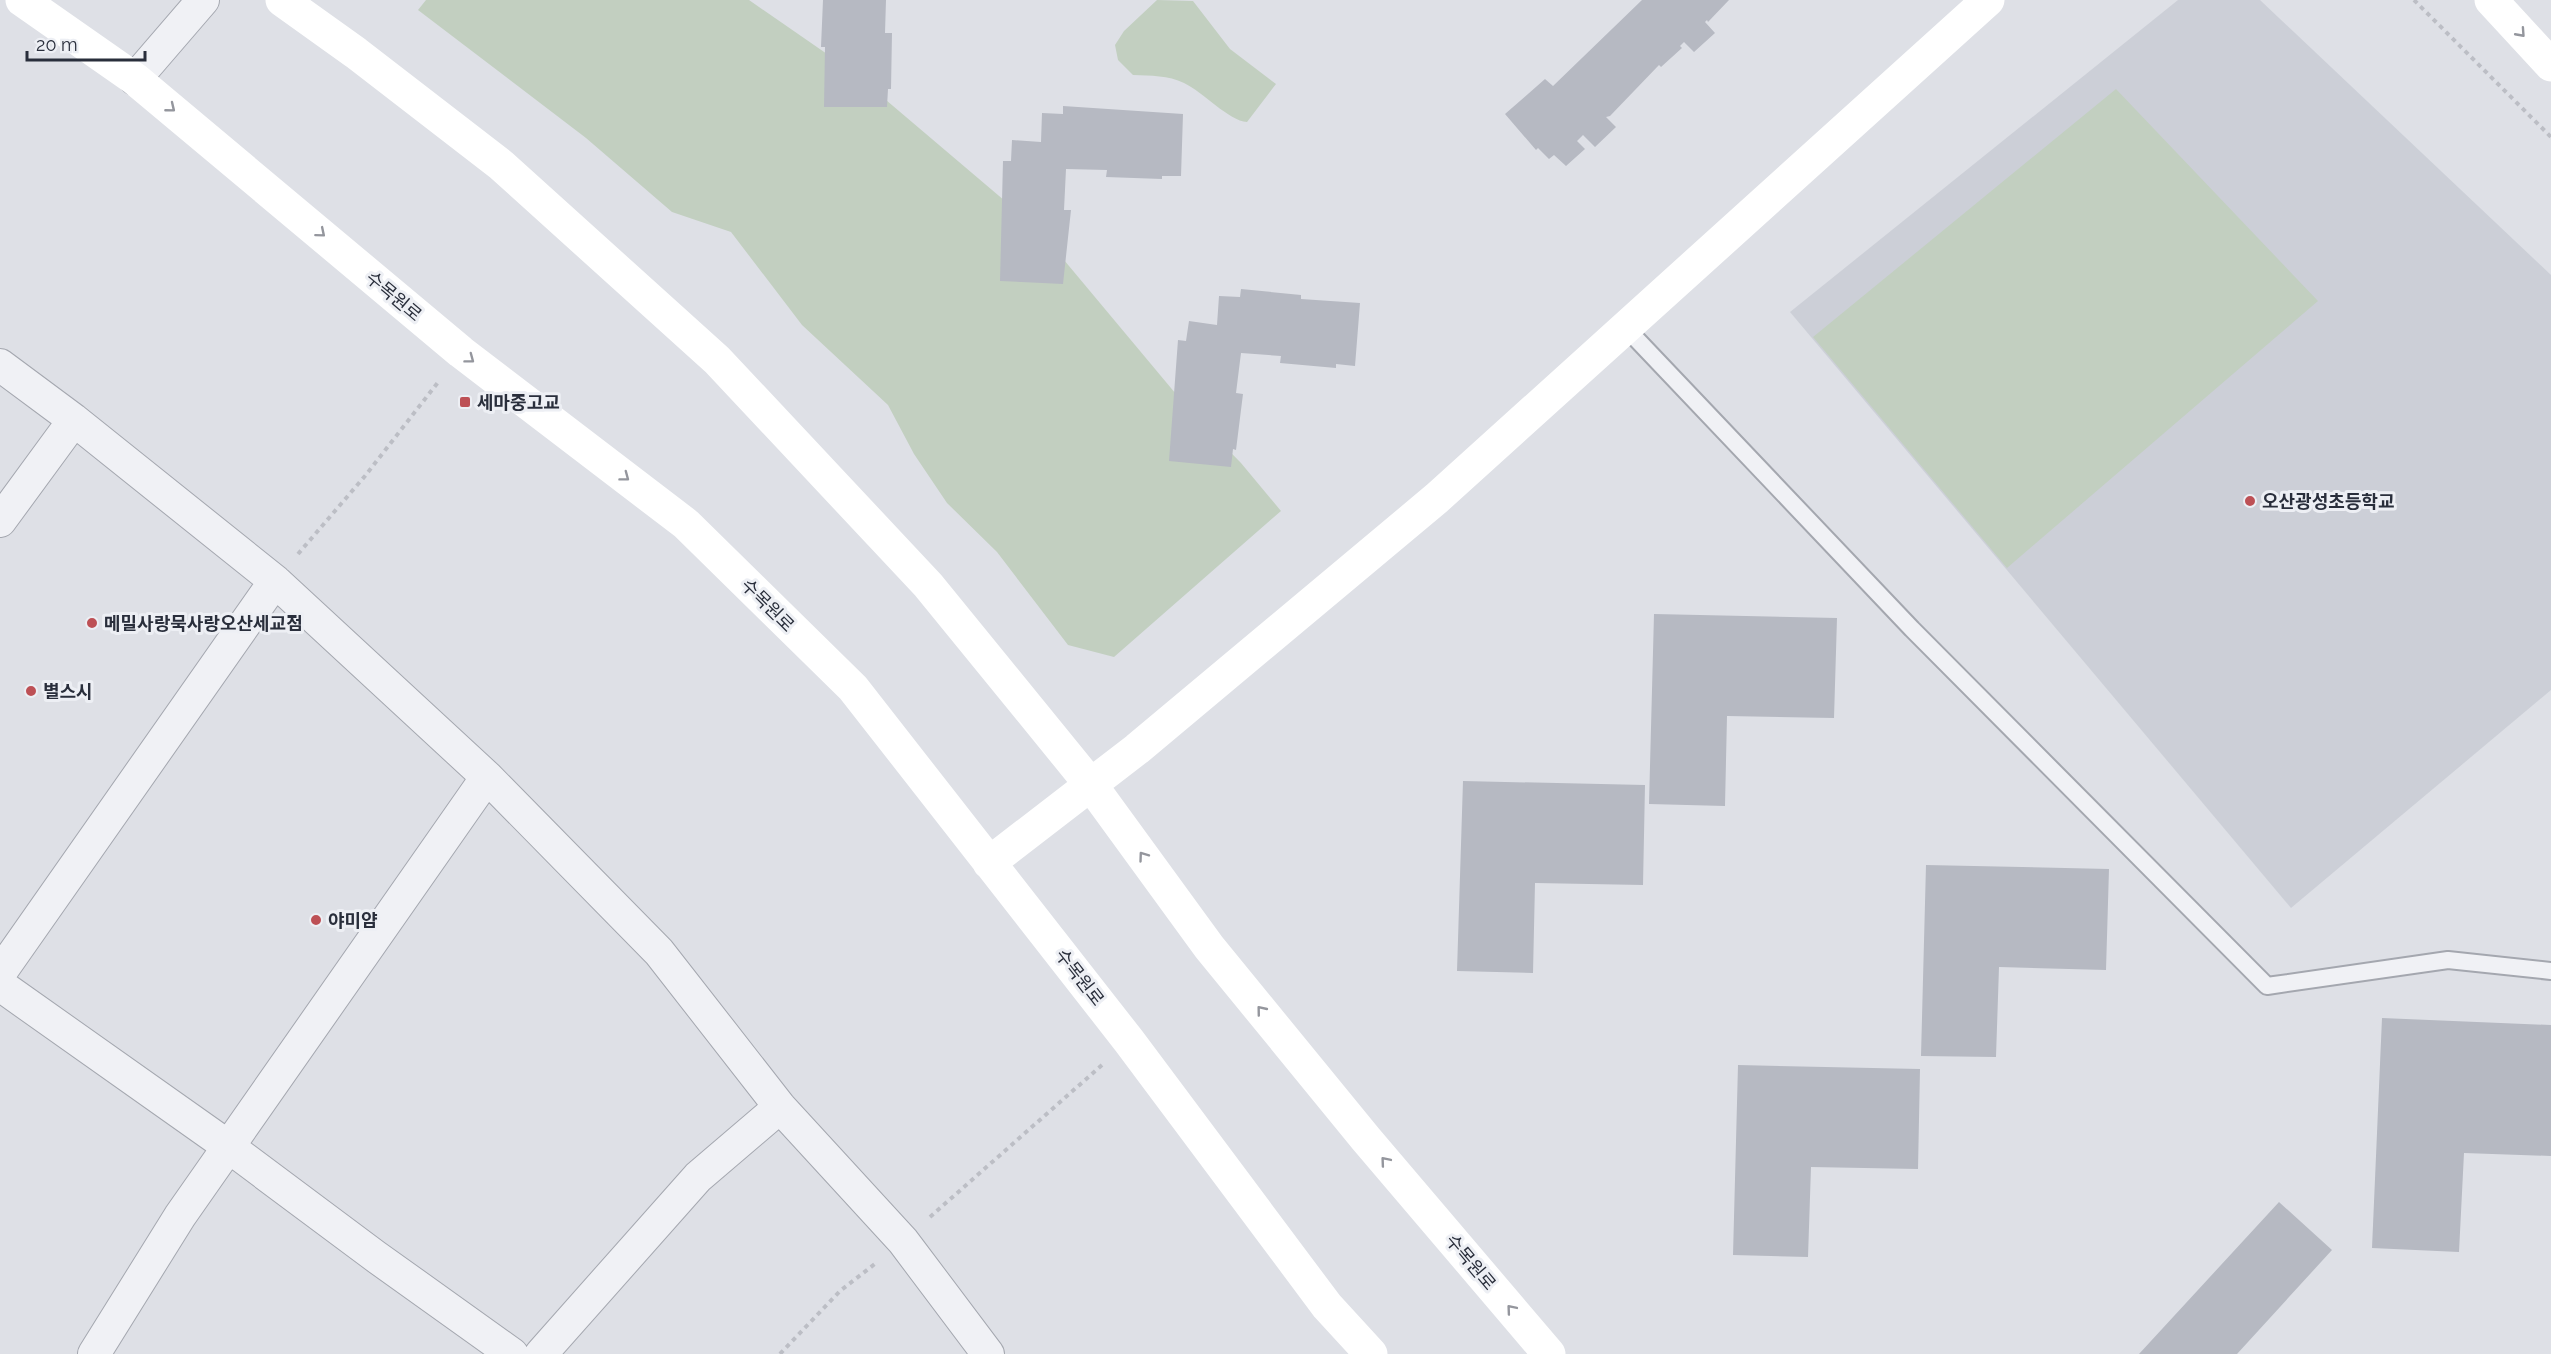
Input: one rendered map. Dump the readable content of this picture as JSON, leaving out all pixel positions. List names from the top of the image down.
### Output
{
  "streets": {
    "street": ["수목원로"]
  },
  "places": {
    "transit": ["세마중고교"],
    "other": [
      "오산광성초등학교",
      "메밀사랑묵사랑오산세교점",
      "별스시",
      "야미얌"
    ]
  },
  "scale_bar": "20 m"
}
